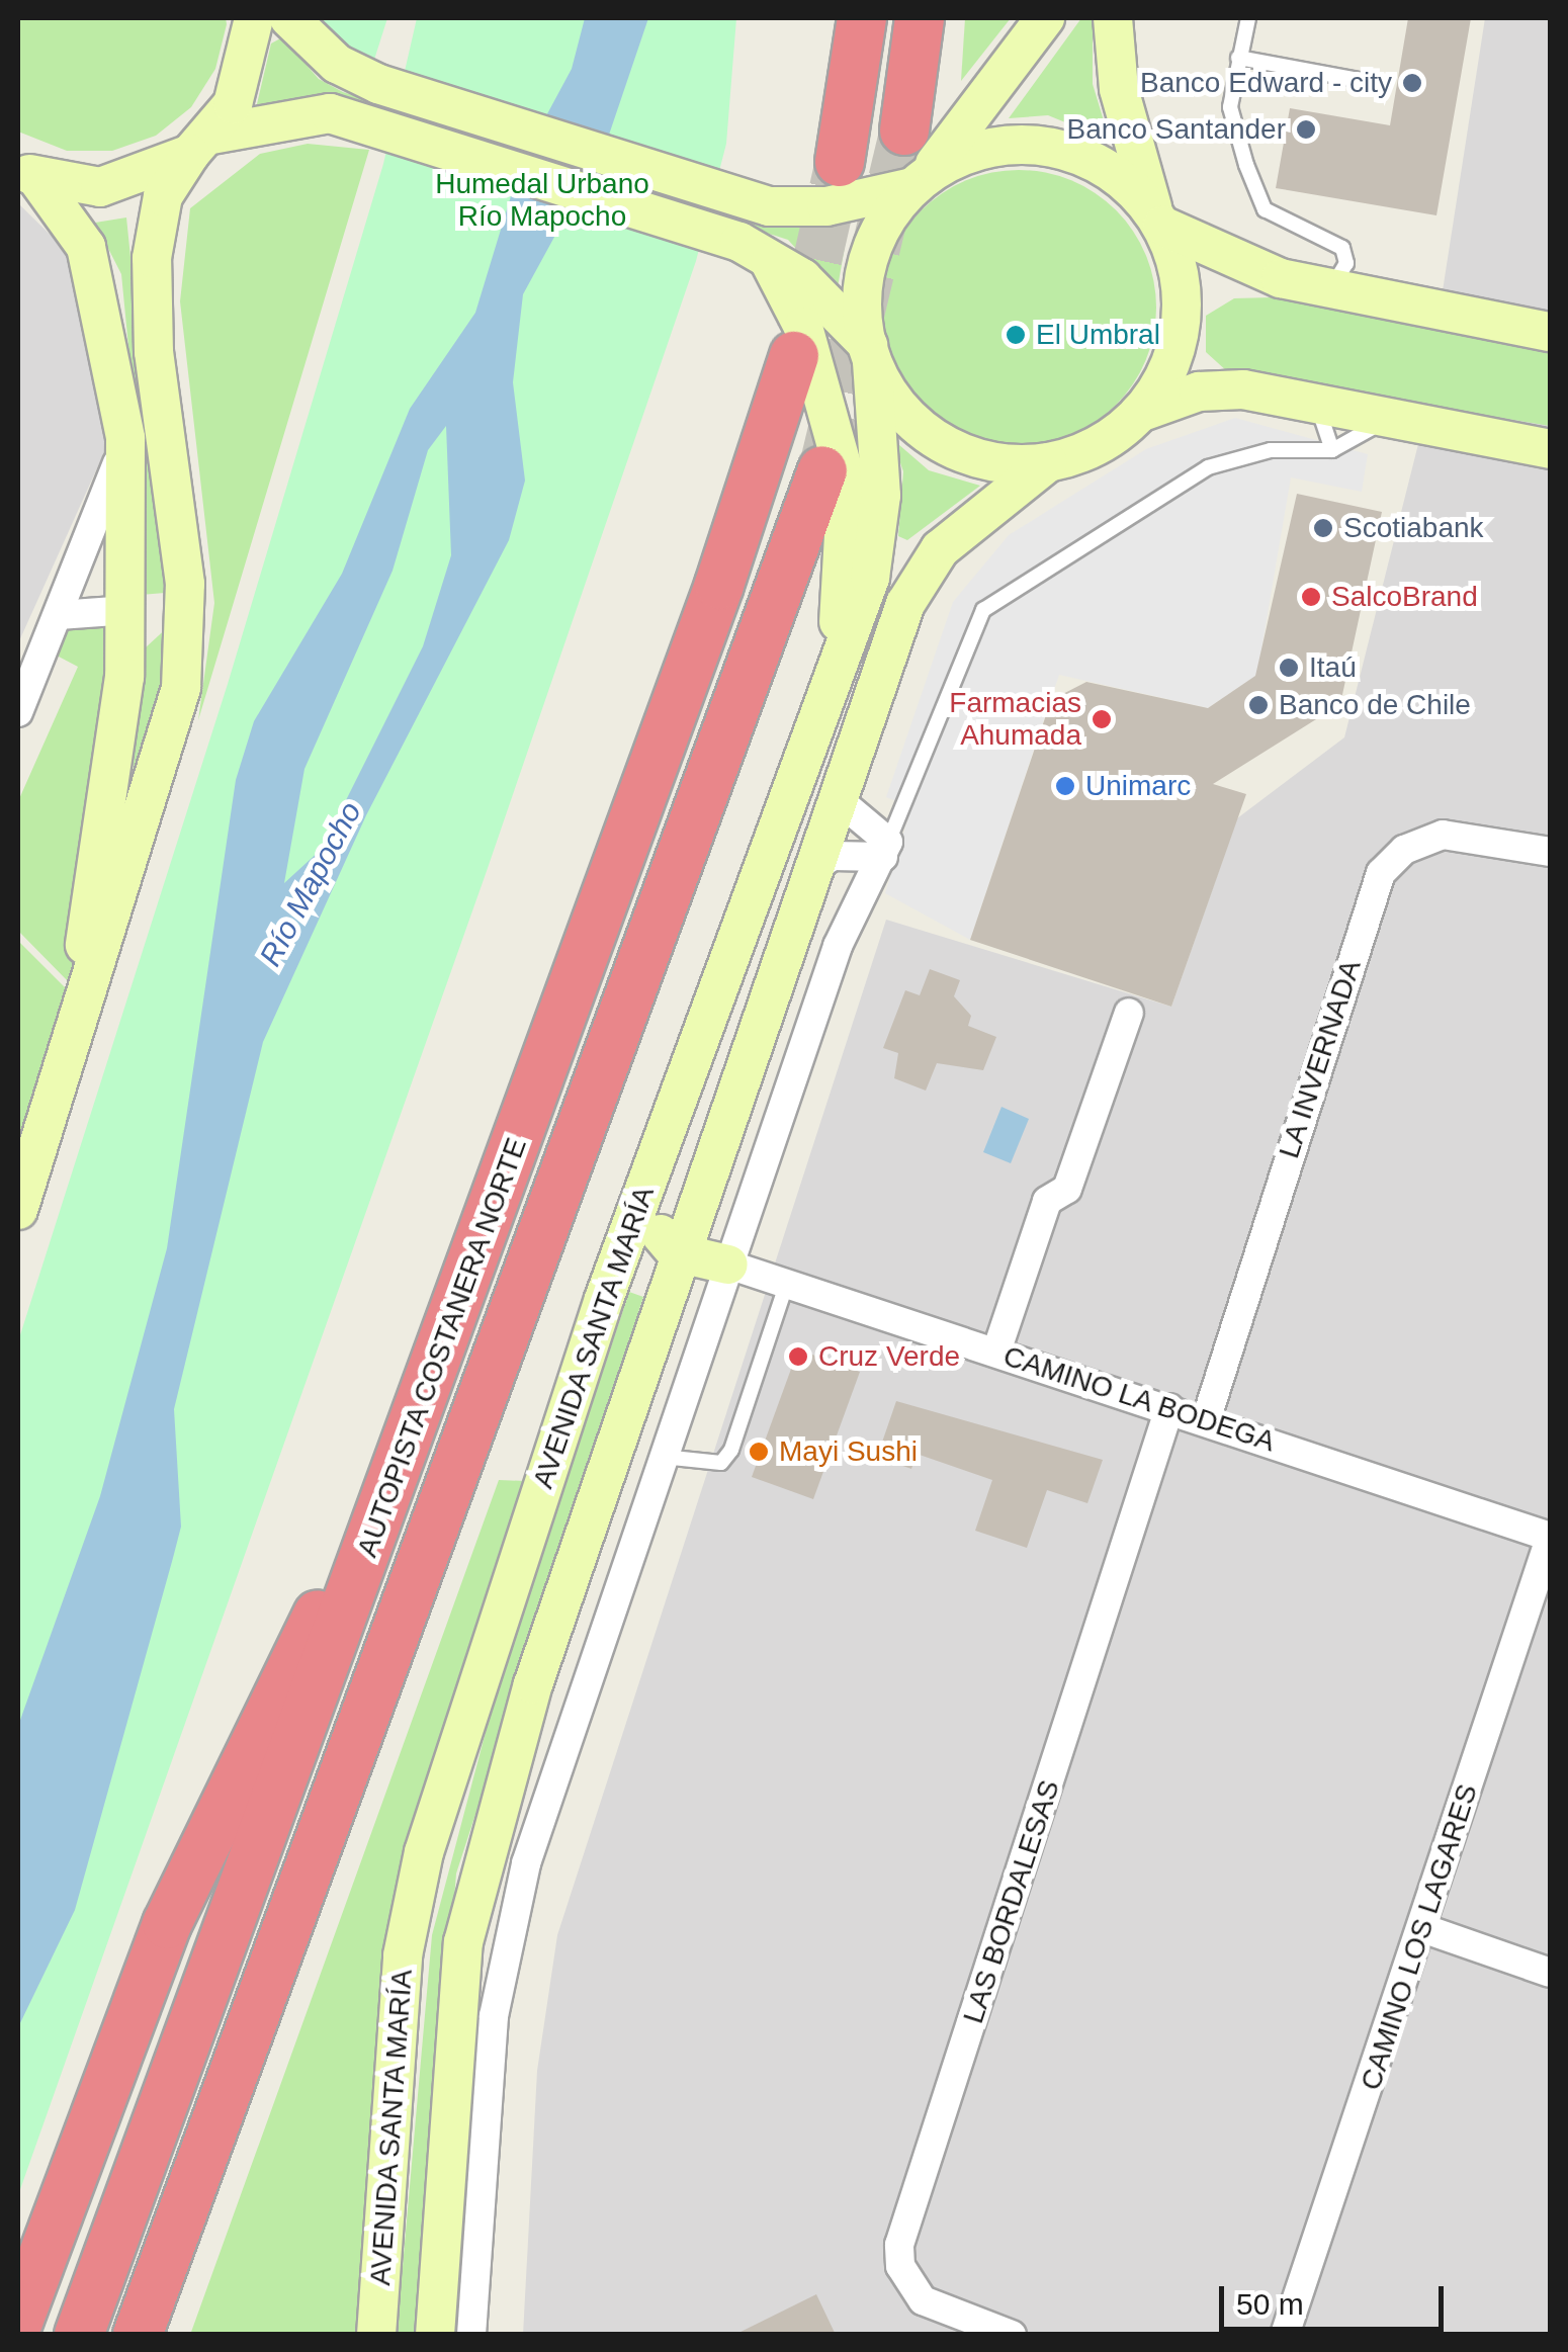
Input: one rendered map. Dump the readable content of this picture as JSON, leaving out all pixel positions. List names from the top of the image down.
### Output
{
  "streets": {
    "highway": ["AUTOPISTA COSTANERA NORTE"],
    "main road": ["AVENIDA SANTA MARÍA"],
    "street": [
      "LA INVERNADA",
      "CAMINO LA BODEGA",
      "LAS BORDALESAS",
      "CAMINO LOS LAGARES"
    ]
  },
  "crossings": [
    ["LA INVERNADA", "CAMINO LA BODEGA"],
    ["CAMINO LA BODEGA", "LAS BORDALESAS"],
    ["CAMINO LA BODEGA", "CAMINO LOS LAGARES"]
  ],
  "water": ["Río Mapocho"],
  "parks": ["Humedal Urbano Río Mapocho"],
  "places": [
    "Banco Edward - city",
    "Banco Santander",
    "El Umbral",
    "Scotiabank",
    "SalcoBrand",
    "Itaú",
    "Banco de Chile",
    "Farmacias Ahumada",
    "Unimarc",
    "Cruz Verde",
    "Mayi Sushi"
  ],
  "scale_bar": "50 m"
}
